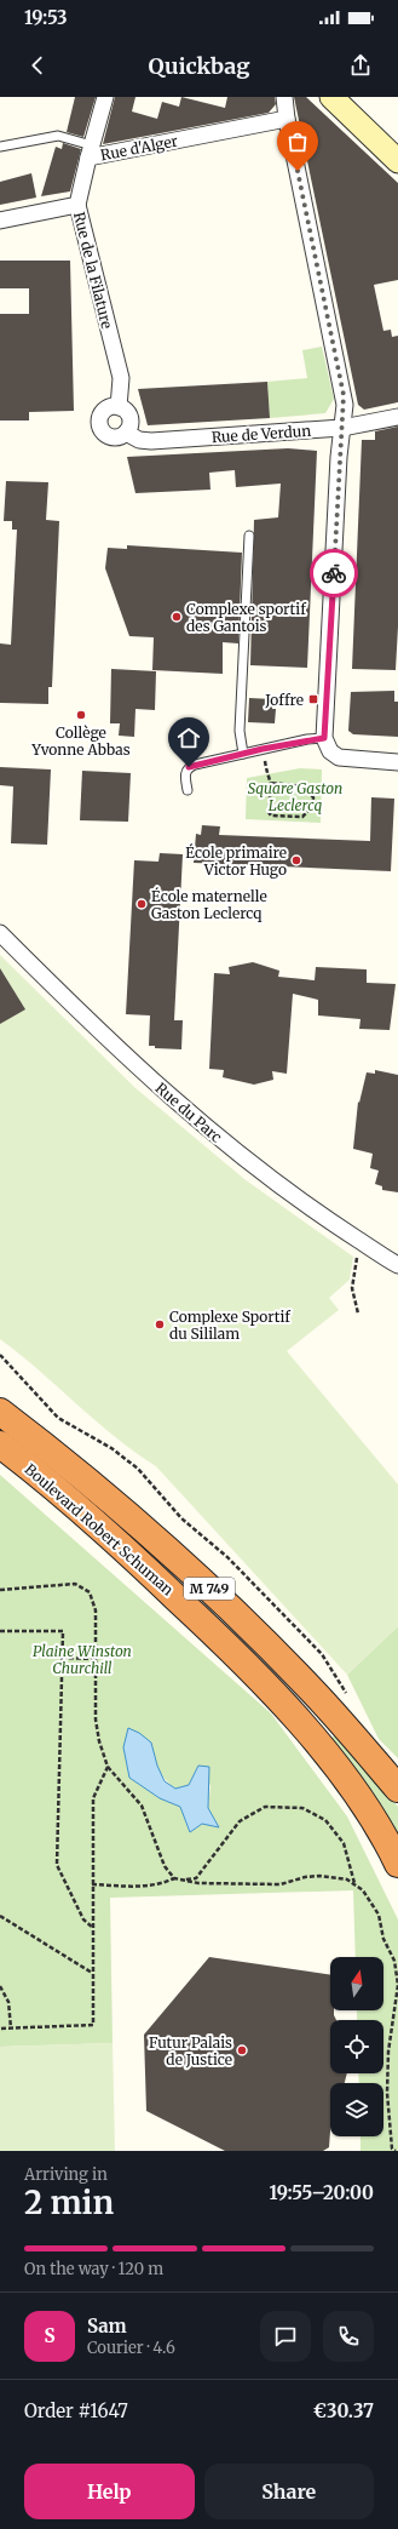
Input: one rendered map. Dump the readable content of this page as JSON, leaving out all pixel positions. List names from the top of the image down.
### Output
{
  "streets": {
    "highway": ["Boulevard Robert Schuman", "M 749"],
    "street": [
      "Rue d'Alger",
      "Rue de la Filature",
      "Rue de Verdun",
      "Rue du Parc"
    ]
  },
  "crossings": [
    ["Rue d'Alger", "Rue de la Filature"],
    ["Rue de la Filature", "Rue de Verdun"]
  ],
  "parks": ["Square Gaston Leclercq", "Plaine Winston Churchill"],
  "places": {
    "other": [
      "Complexe sportif des Gantois",
      "Collège Yvonne Abbas",
      "École primaire Victor Hugo",
      "École maternelle Gaston Leclercq",
      "Complexe Sportif du Sililam",
      "Futur Palais de Justice"
    ],
    "transit": ["Joffre"]
  },
  "north": "top",
  "page": {
    "status": "19:53",
    "header": "Quickbag",
    "heading": ["2 min", "Arriving in", "19:55–20:00"],
    "panel": [
      "Sam",
      "Courier · 4.6",
      "Order #1647",
      "€30.37"
    ],
    "bar": "On the way · 120 m",
    "round": "S",
    "buttons": ["Help", "Share"]
  }
}
